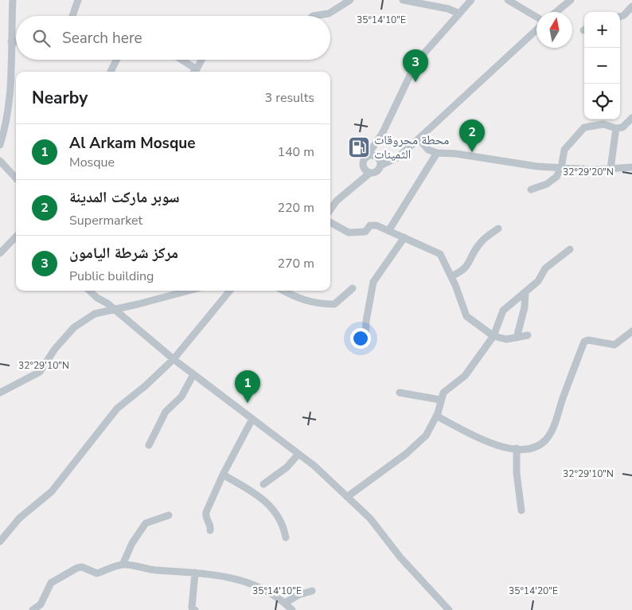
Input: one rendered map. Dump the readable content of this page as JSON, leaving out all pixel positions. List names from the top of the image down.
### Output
{
  "places": {
    "fuel station": ["محطة محروقات الثمينات"]
  },
  "north": "top",
  "page": {
    "map_buttons": ["+", "−"],
    "search": "Search here",
    "pins": ["3", "2", "1"],
    "heading": ["Nearby", "3 results"],
    "list": [
      {
        "mark": "1",
        "name": "Al Arkam Mosque",
        "note": "Mosque",
        "value": "140 m"
      },
      {
        "mark": "2",
        "name": "سوبر ماركت المدينة",
        "note": "Supermarket",
        "value": "220 m"
      },
      {
        "mark": "3",
        "name": "مركز شرطة اليامون",
        "note": "Public building",
        "value": "270 m"
      }
    ]
  },
  "coordinates": [
    "35°14'10\"E",
    "32°29'20\"N",
    "32°29'10\"N",
    "35°14'20\"E"
  ]
}
